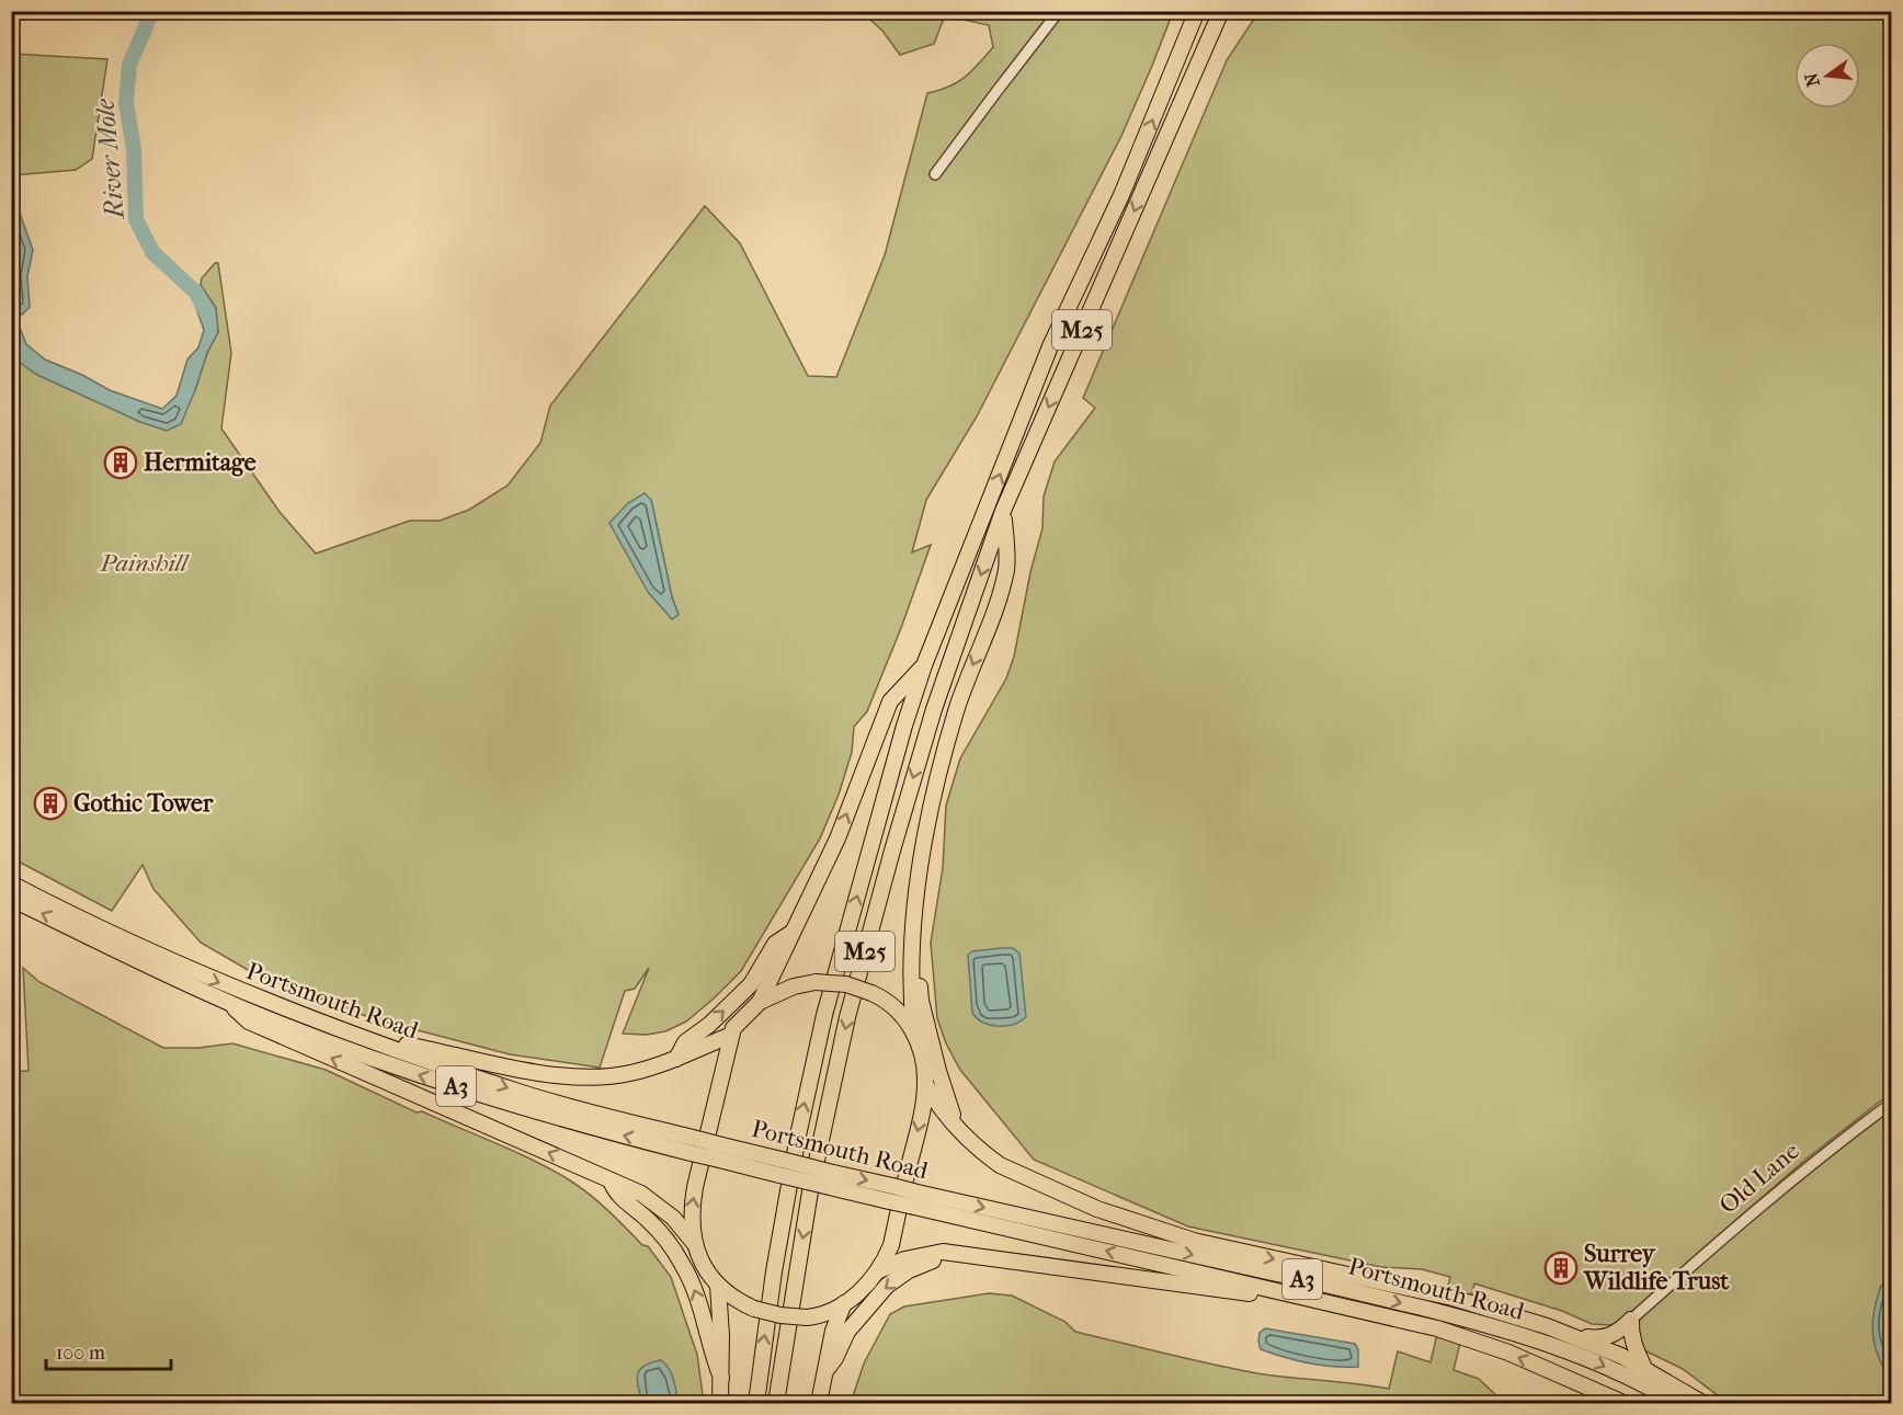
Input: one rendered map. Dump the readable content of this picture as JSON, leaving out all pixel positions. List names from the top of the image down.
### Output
{
  "streets": {
    "highway": ["M25", "Portsmouth Road", "A3"],
    "street": ["Old Lane"]
  },
  "crossings": [
    ["M25", "A3"],
    ["Portsmouth Road", "A3"],
    ["A3", "Old Lane"]
  ],
  "water": ["River Mole"],
  "parks": ["Painshill"],
  "places": {
    "building": ["Hermitage", "Gothic Tower", "Surrey Wildlife Trust"]
  },
  "scale_bar": "100 m",
  "north": "left"
}
